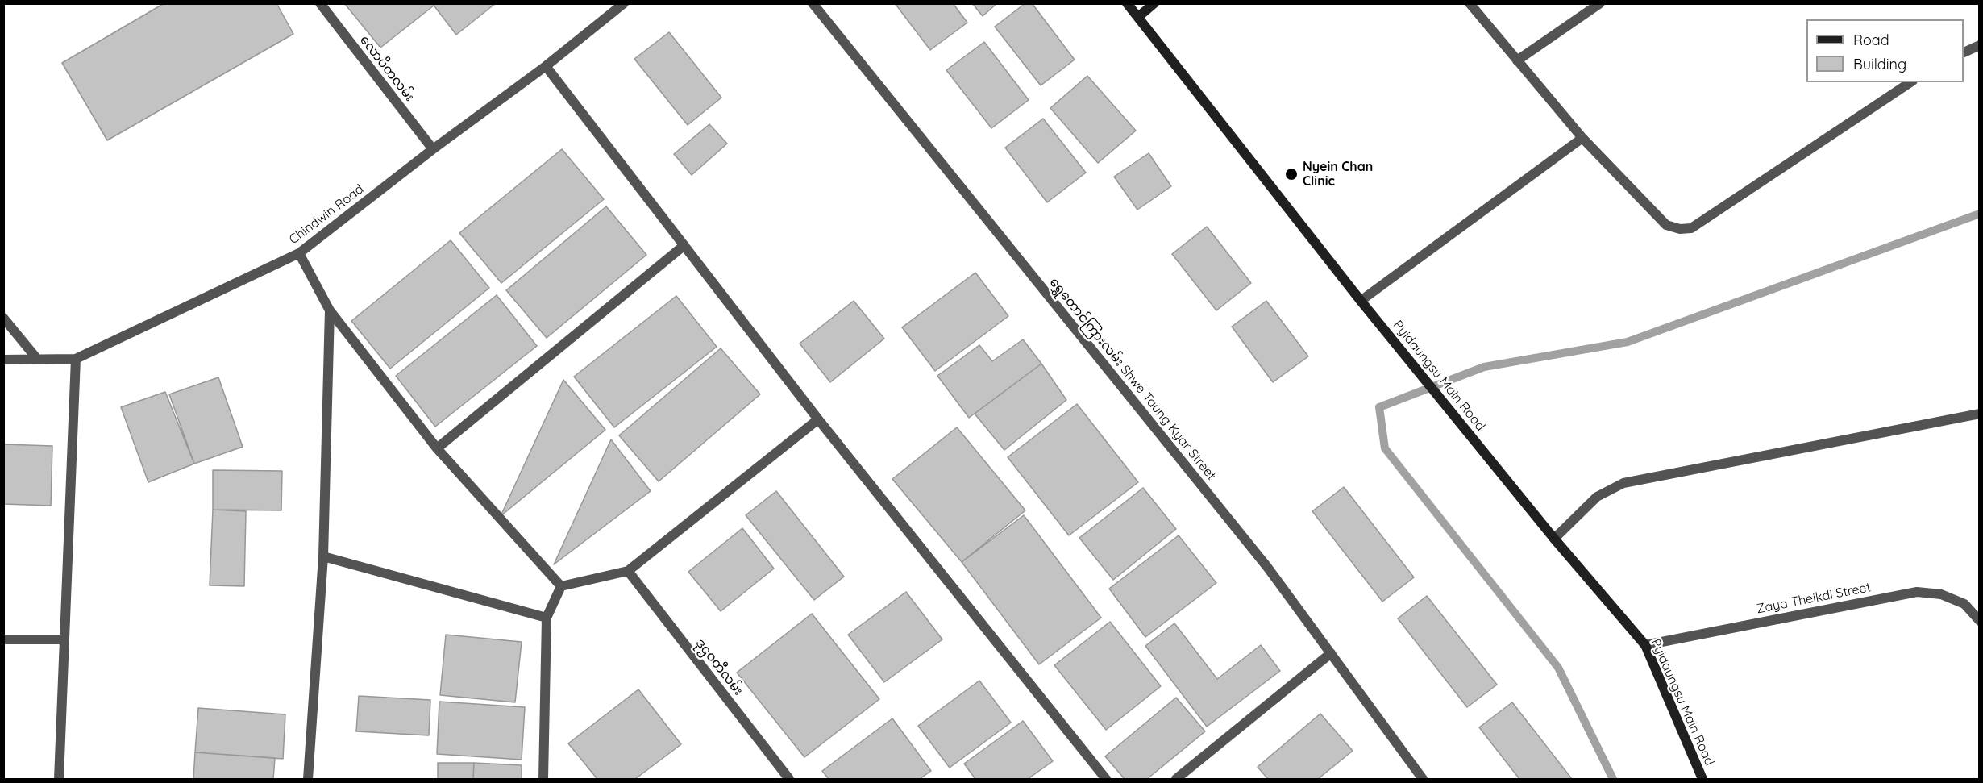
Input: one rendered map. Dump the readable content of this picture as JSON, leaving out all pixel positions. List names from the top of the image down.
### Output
{
  "streets": {
    "main road": ["Pyidaungsu Main Road"],
    "street": [
      "လောပိတလမ်း",
      "Chindwin Road",
      "ရွှေတောင်ကြားလမ်း Shwe Taung Kyar Street",
      "Zaya Theikdi Street",
      "ဒုဌဝတီလမ်း"
    ]
  },
  "crossings": [
    ["လောပိတလမ်း", "Chindwin Road"],
    ["Pyidaungsu Main Road", "Zaya Theikdi Street"]
  ],
  "places": ["Nyein Chan Clinic"],
  "legend": ["Road", "Building"]
}
